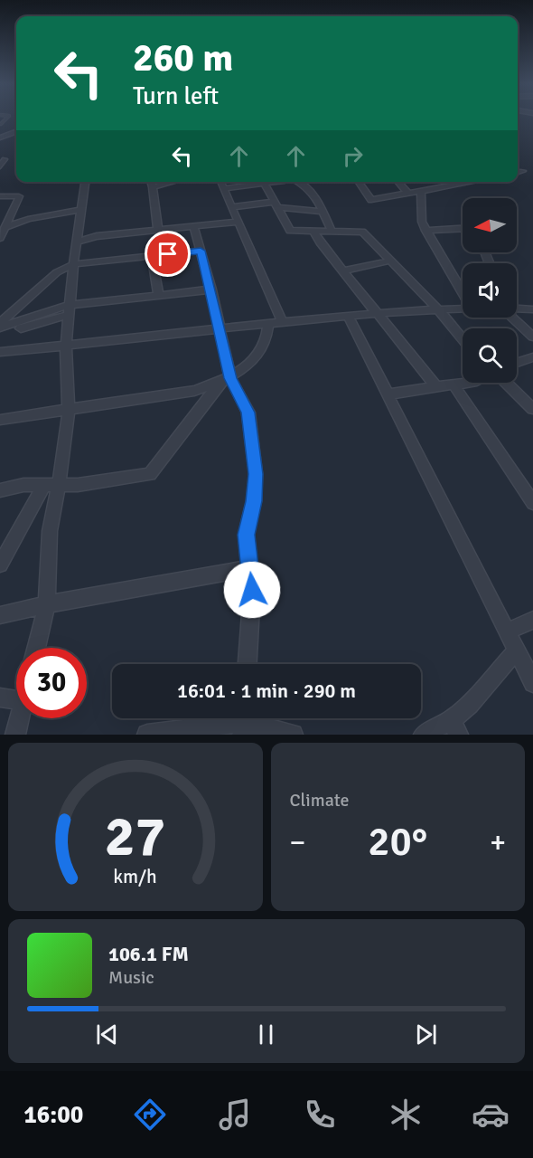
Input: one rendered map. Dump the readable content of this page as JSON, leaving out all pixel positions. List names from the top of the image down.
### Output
{
  "north": "left",
  "page": {
    "turn": ["260 m", "Turn left"],
    "limit": "30",
    "trip": "16:01 · 1 min · 290 m",
    "tile": "Climate",
    "heat": ["−", "20°", "+"],
    "song": ["106.1 FM", "Music"],
    "tabs": "16:00",
    "gauge": ["27", "km/h"]
  }
}
